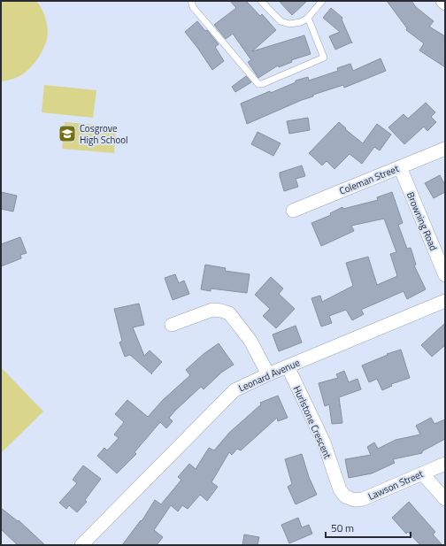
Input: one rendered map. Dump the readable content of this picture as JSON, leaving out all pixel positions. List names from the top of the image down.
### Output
{
  "streets": {
    "street": [
      "Coleman Street",
      "Browning Road",
      "Leonard Avenue",
      "Hurlstone Crescent",
      "Lawson Street"
    ]
  },
  "crossings": [
    ["Coleman Street", "Browning Road"],
    ["Leonard Avenue", "Hurlstone Crescent"],
    ["Hurlstone Crescent", "Lawson Street"]
  ],
  "places": {
    "school or university": ["Cosgrove High School"]
  },
  "scale_bar": "50 m"
}
